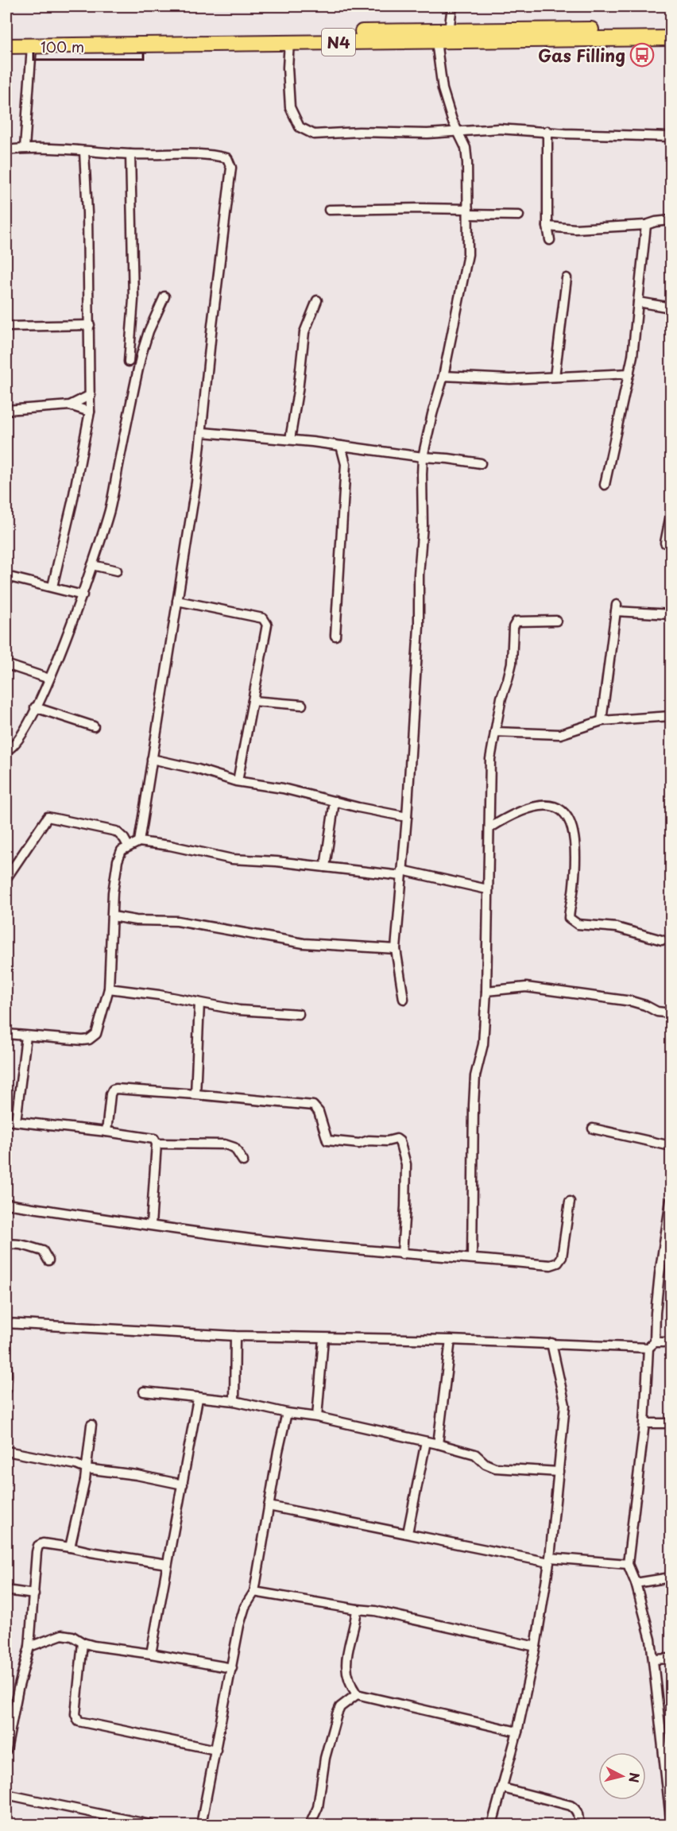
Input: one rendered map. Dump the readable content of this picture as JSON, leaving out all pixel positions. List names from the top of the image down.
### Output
{
  "streets": {
    "highway": ["N4"]
  },
  "places": {
    "bus stop": ["Gas Filling"]
  },
  "scale_bar": "100 m",
  "north": "right"
}
